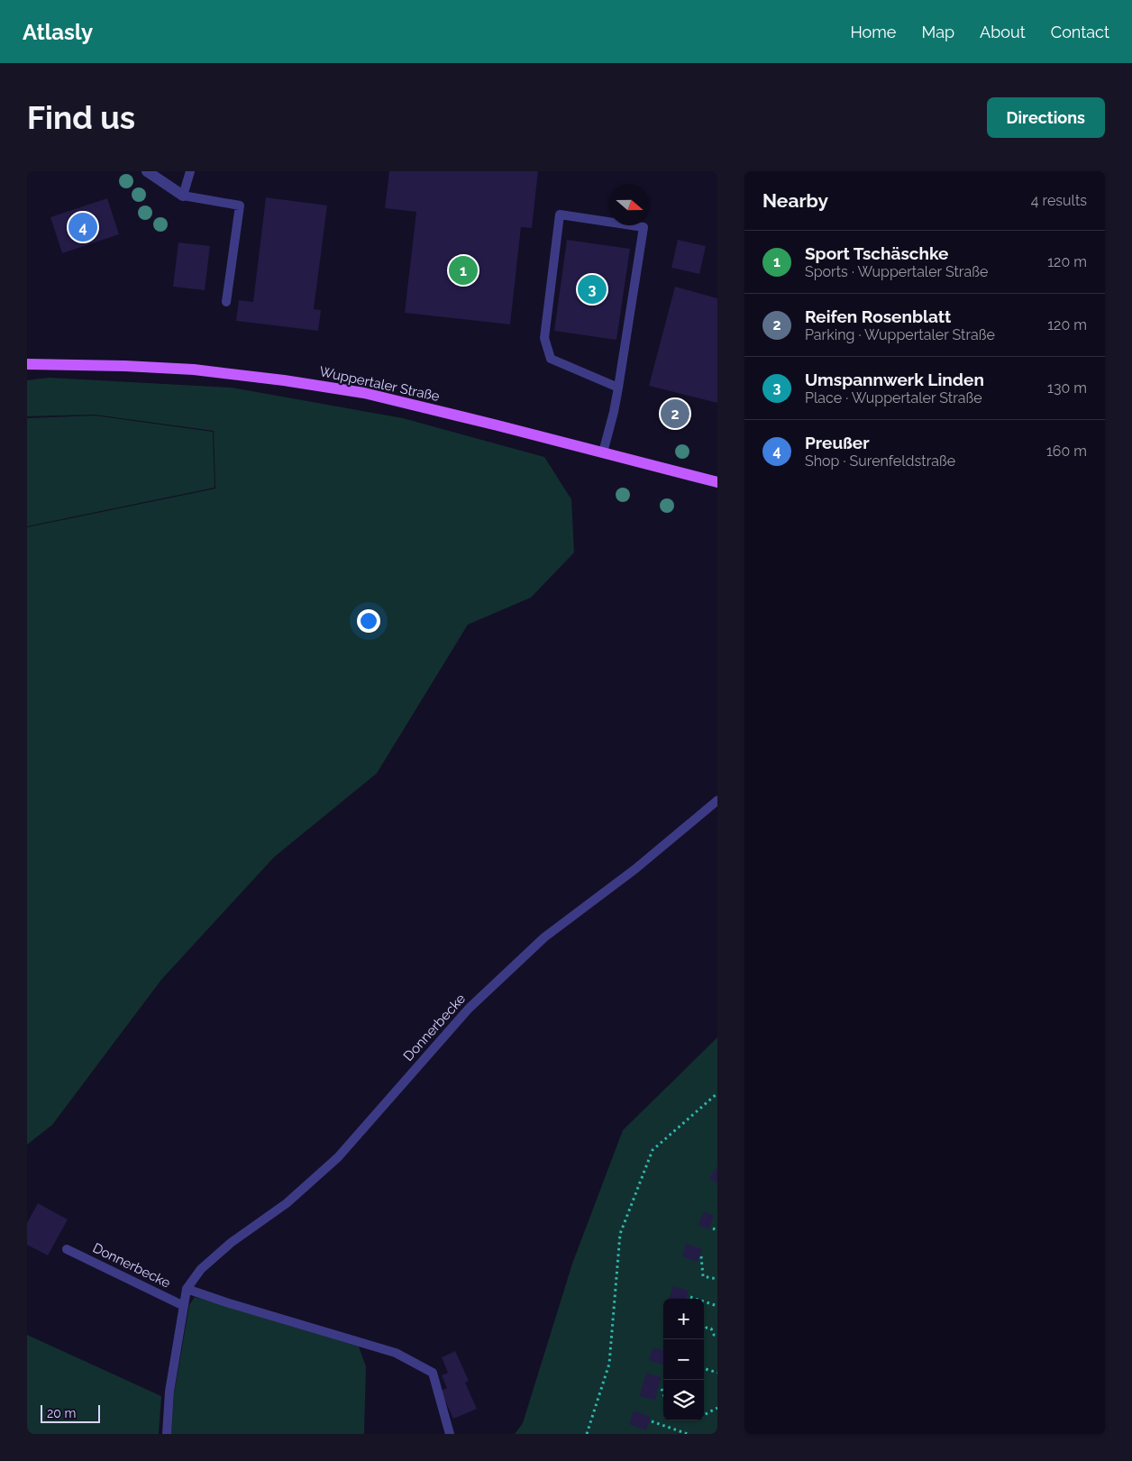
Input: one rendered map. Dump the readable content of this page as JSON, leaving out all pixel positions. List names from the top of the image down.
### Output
{
  "streets": {
    "main road": ["Wuppertaler Straße"],
    "lane": ["Donnerbecke"]
  },
  "scale_bar": "20 m",
  "north": "right",
  "page": {
    "header": "Atlasly",
    "nav": [
      "Home",
      "Map",
      "About",
      "Contact"
    ],
    "buttons": "Directions",
    "title": "Find us",
    "heading": ["Nearby", "4 results"],
    "pins": [
      "4",
      "1",
      "3",
      "2"
    ],
    "list": [
      {
        "mark": "1",
        "name": "Sport Tschäschke",
        "note": "Sports · Wuppertaler Straße",
        "value": "120 m"
      },
      {
        "mark": "2",
        "name": "Reifen Rosenblatt",
        "note": "Parking · Wuppertaler Straße",
        "value": "120 m"
      },
      {
        "mark": "3",
        "name": "Umspannwerk Linden",
        "note": "Place · Wuppertaler Straße",
        "value": "130 m"
      },
      {
        "mark": "4",
        "name": "Preußer",
        "note": "Shop · Surenfeldstraße",
        "value": "160 m"
      }
    ],
    "map_buttons": ["+", "−"],
    "scale": "20 m"
  }
}
